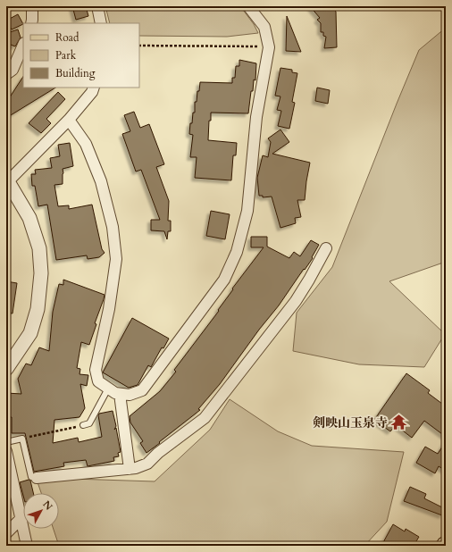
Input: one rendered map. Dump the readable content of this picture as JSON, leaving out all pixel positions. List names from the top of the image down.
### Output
{
  "places": {
    "temple": ["剣映山玉泉寺"]
  },
  "legend": ["Road", "Park", "Building"],
  "north": "top right"
}
